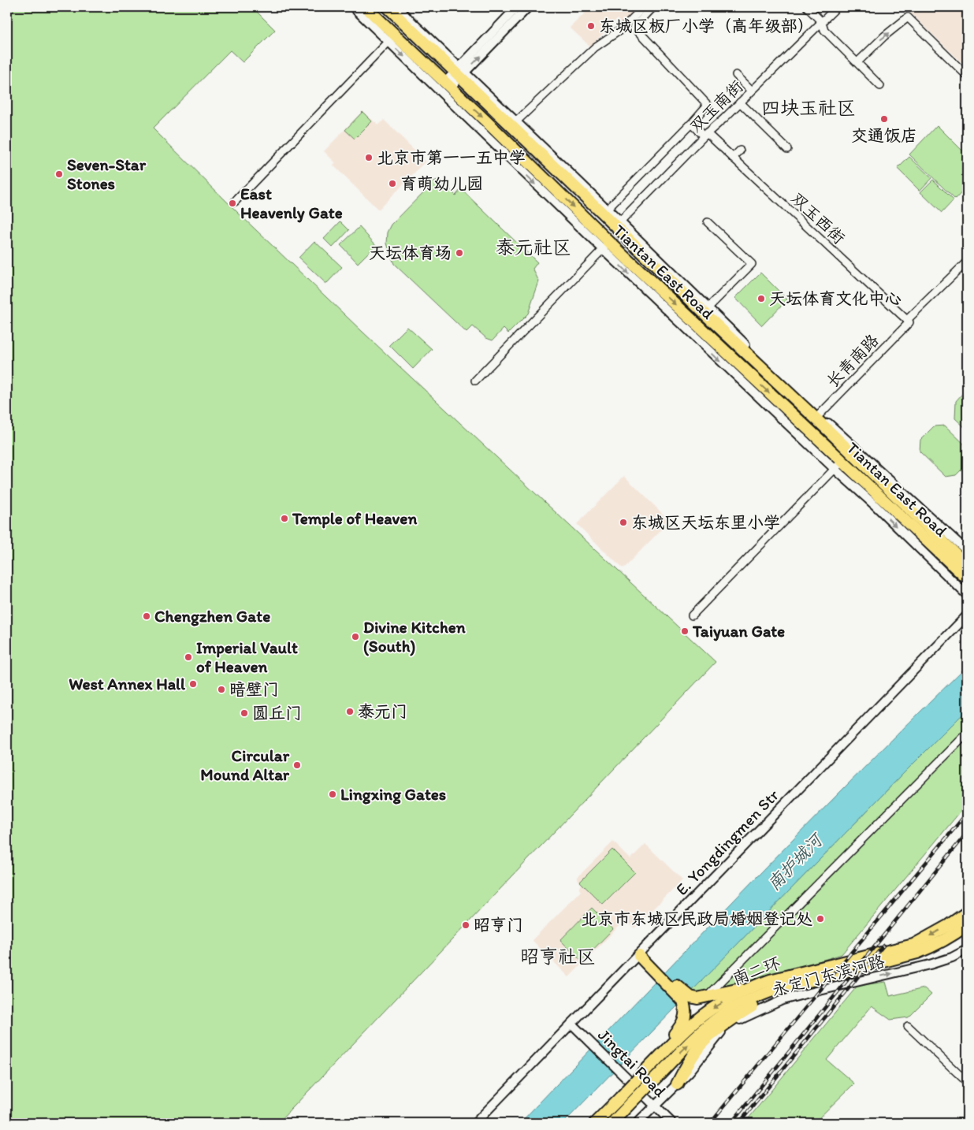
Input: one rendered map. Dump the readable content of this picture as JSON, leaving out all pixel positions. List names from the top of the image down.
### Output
{
  "streets": {
    "main road": ["Tiantan East Road", "南二环"],
    "street": [
      "双玉南街",
      "双玉西街",
      "长青南路",
      "E. Yongdingmen Str",
      "永定门东滨河路",
      "Jingtai Road"
    ]
  },
  "crossings": [
    ["双玉南街", "双玉西街"],
    ["双玉南街", "Tiantan East Road"],
    ["双玉西街", "长青南路"],
    ["Tiantan East Road", "长青南路"],
    ["E. Yongdingmen Str", "Jingtai Road"],
    ["永定门东滨河路", "Jingtai Road"]
  ],
  "one_way": ["永定门东滨河路"],
  "districts": ["四块玉社区", "泰元社区", "昭亨社区"],
  "water": ["南护城河"],
  "places": [
    "东城区板厂小学（高年级部）",
    "交通饭店",
    "北京市第一一五中学",
    "Seven-Star Stones",
    "育萌幼儿园",
    "East Heavenly Gate",
    "天坛体育场",
    "天坛体育文化中心",
    "Temple of Heaven",
    "东城区天坛东里小学",
    "Chengzhen Gate",
    "Taiyuan Gate",
    "Divine Kitchen (South)",
    "Imperial Vault of Heaven",
    "West Annex Hall",
    "暗壁门",
    "泰元门",
    "圆丘门",
    "Circular Mound Altar",
    "Lingxing Gates",
    "北京市东城区民政局婚姻登记处",
    "昭亨门"
  ]
}
